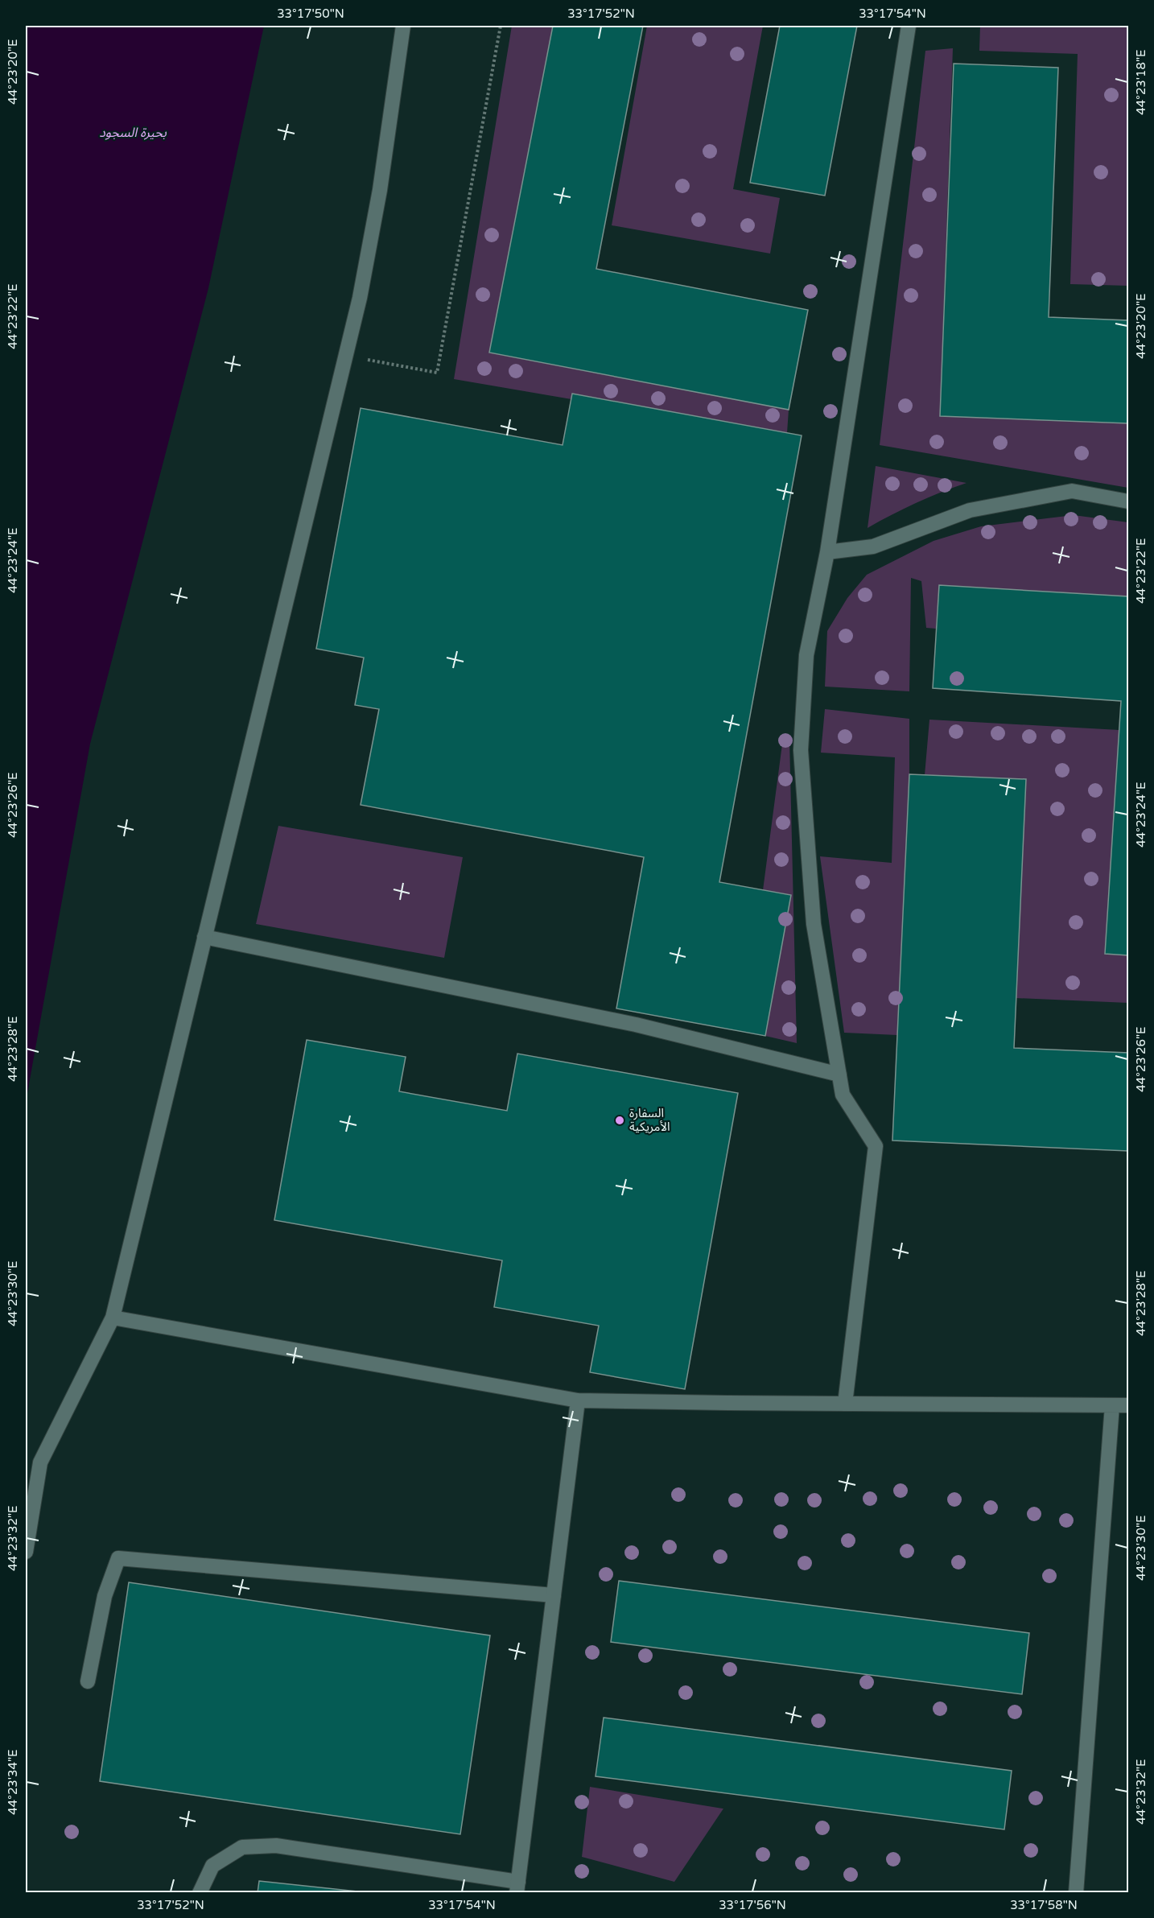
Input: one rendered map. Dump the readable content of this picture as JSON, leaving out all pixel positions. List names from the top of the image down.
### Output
{
  "water": ["بحيرة السجود"],
  "places": ["السفارة الأمريكية"],
  "coordinates": [
    "33°17'50\"N",
    "33°17'52\"N",
    "33°17'54\"N",
    "44°23'20\"E",
    "44°23'18\"E",
    "44°23'22\"E",
    "44°23'24\"E",
    "44°23'26\"E",
    "44°23'28\"E",
    "44°23'30\"E",
    "44°23'32\"E",
    "44°23'34\"E",
    "33°17'56\"N",
    "33°17'58\"N"
  ]
}
